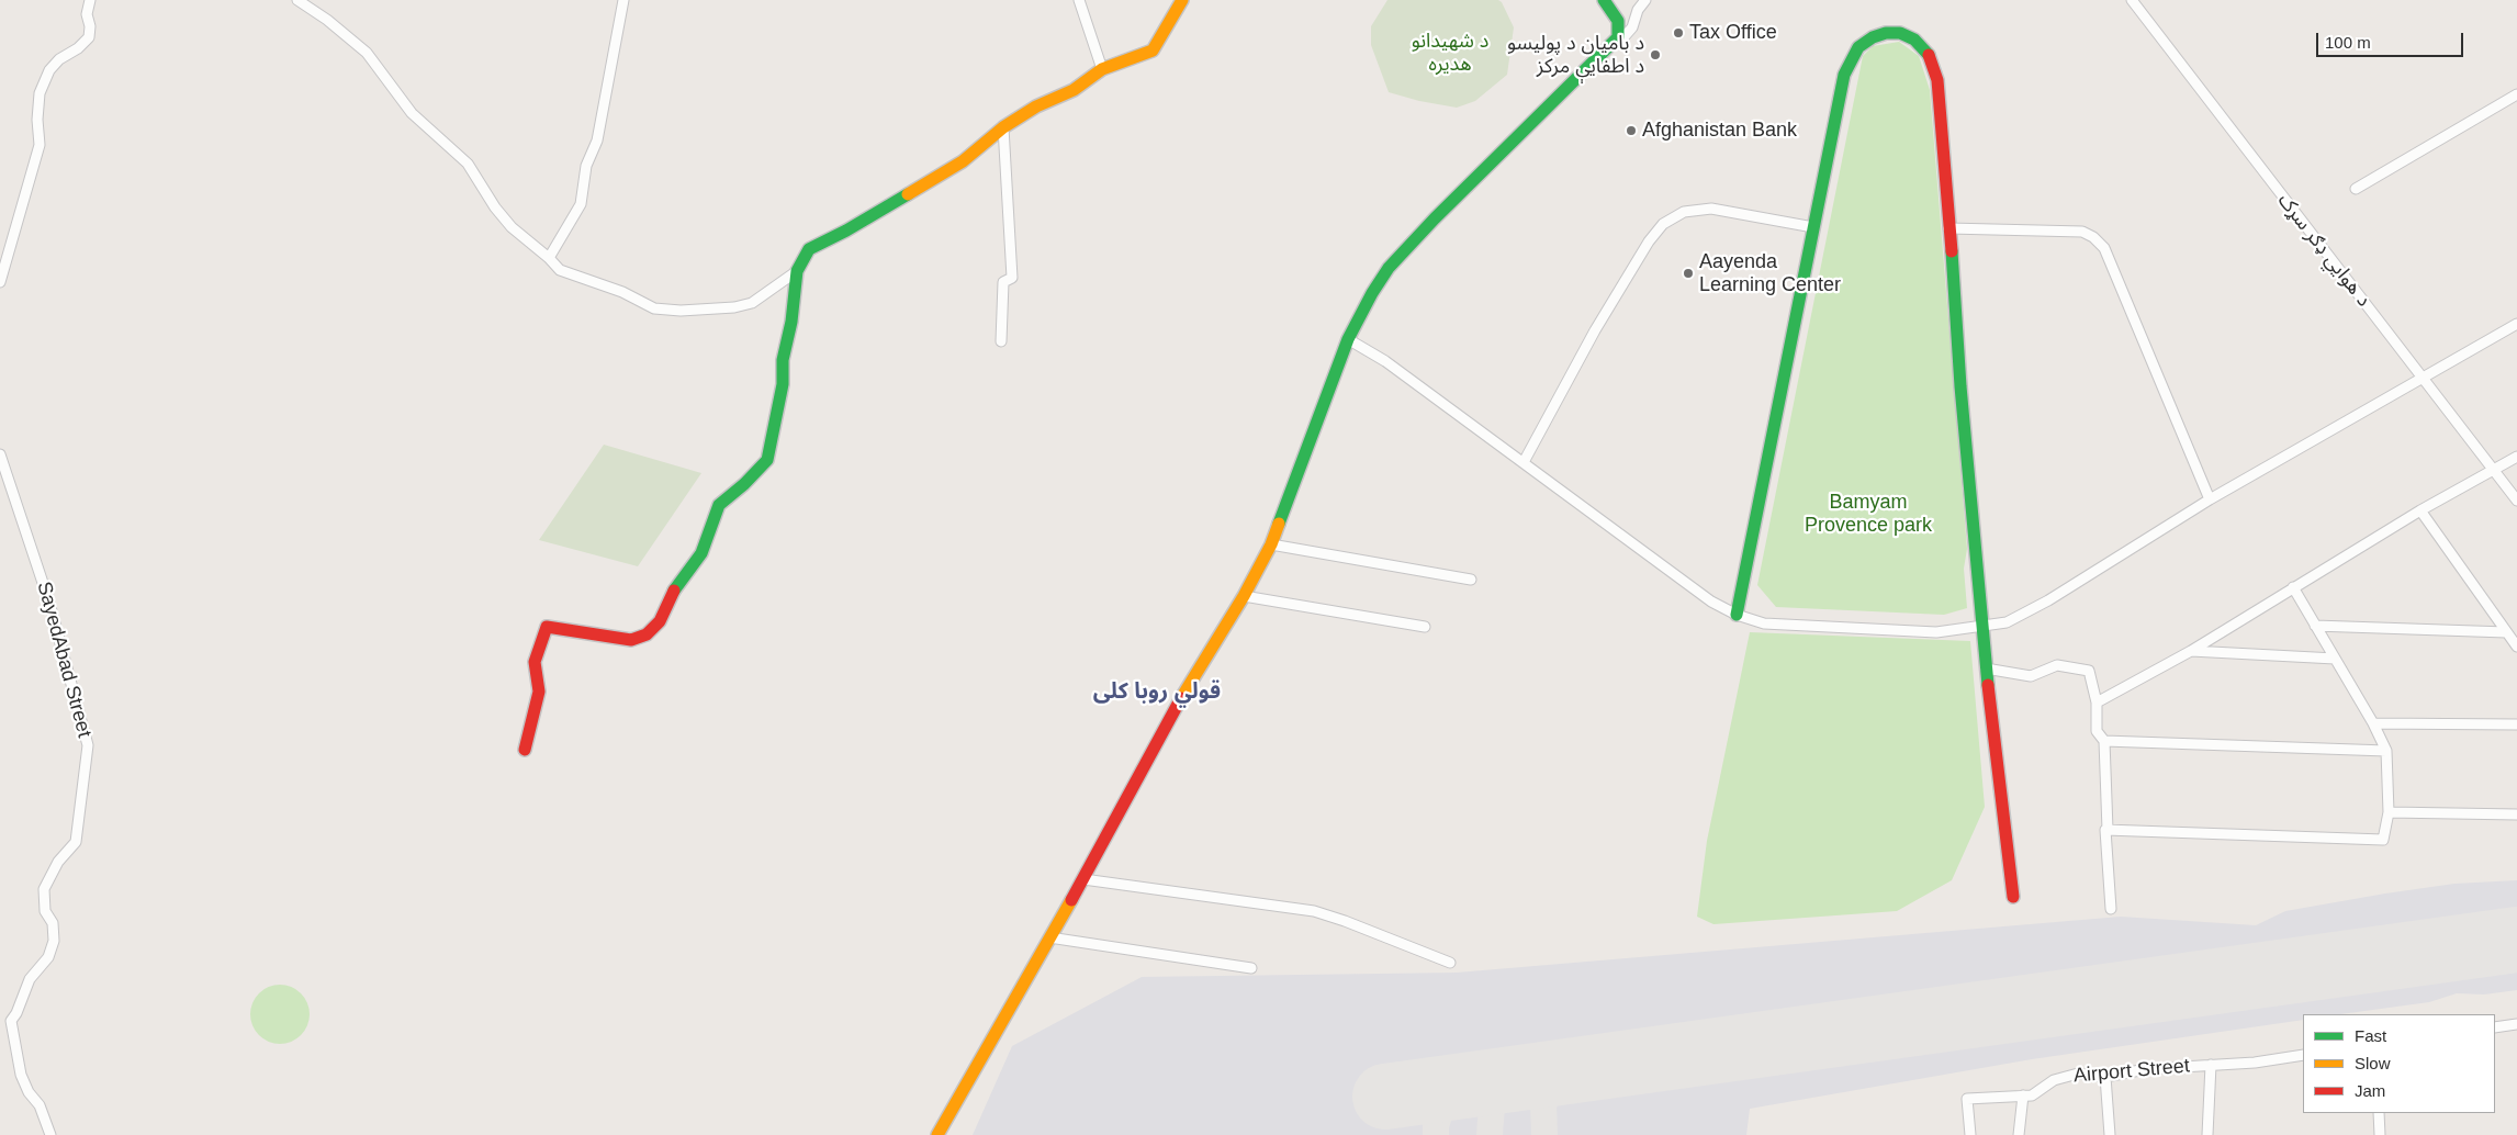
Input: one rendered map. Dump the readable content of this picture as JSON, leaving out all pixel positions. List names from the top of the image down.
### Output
{
  "streets": {
    "street": ["د هوايي ډګر سړک", "SayedAbad Street", "Airport Street"]
  },
  "districts": ["قولي روبا کلی"],
  "parks": ["د شهیدانو هدیره", "Bamyam Provence park"],
  "places": [
    "Tax Office",
    "د بامیان د پولیسو د اطفايې مرکز",
    "Afghanistan Bank",
    "Aayenda Learning Center"
  ],
  "legend": ["Fast", "Slow", "Jam"],
  "scale_bar": "100 m"
}
